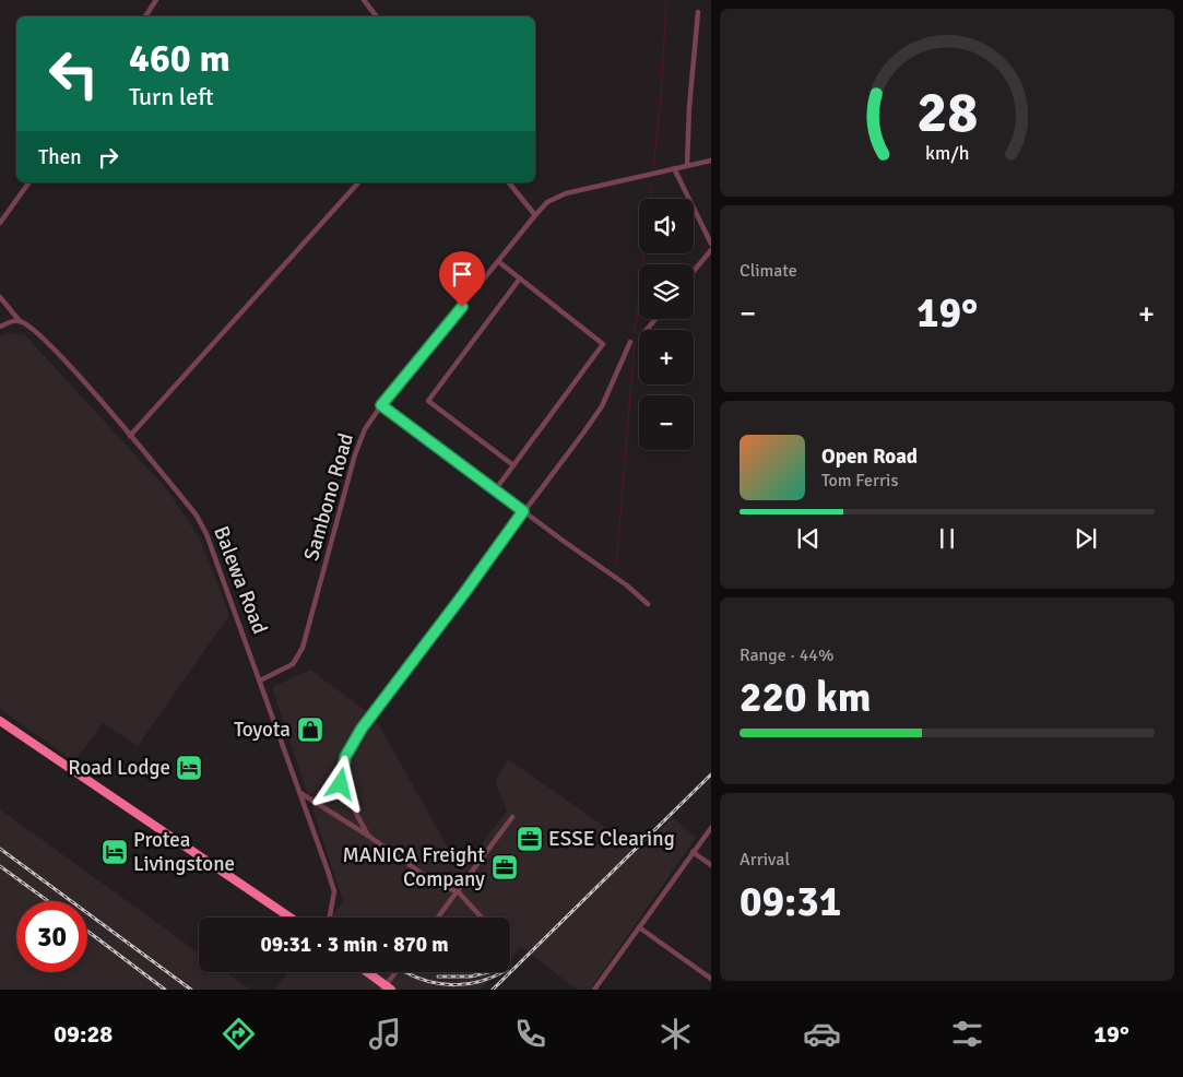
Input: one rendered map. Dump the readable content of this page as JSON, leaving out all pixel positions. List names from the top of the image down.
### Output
{
  "streets": {
    "street": ["Sambono Road", "Balewa Road"]
  },
  "crossings": [
    ["Sambono Road", "Balewa Road"]
  ],
  "places": {
    "shop": ["Toyota"],
    "hotel": ["Road Lodge", "Protea Livingstone"],
    "office": ["ESSE Clearing", "MANICA Freight Company"]
  },
  "page": {
    "turn": ["460 m", "Turn left"],
    "then": "Then",
    "map_buttons": ["+", "−"],
    "tile": [
      "Climate",
      ["Range · 44%", "220 km"],
      ["Arrival", "09:31"]
    ],
    "heat": ["−", "19°", "+"],
    "song": ["Open Road", "Tom Ferris"],
    "limit": "30",
    "trip": "09:31 · 3 min · 870 m",
    "tabs": ["09:28", "19°"],
    "gauge": ["28", "km/h"]
  }
}
